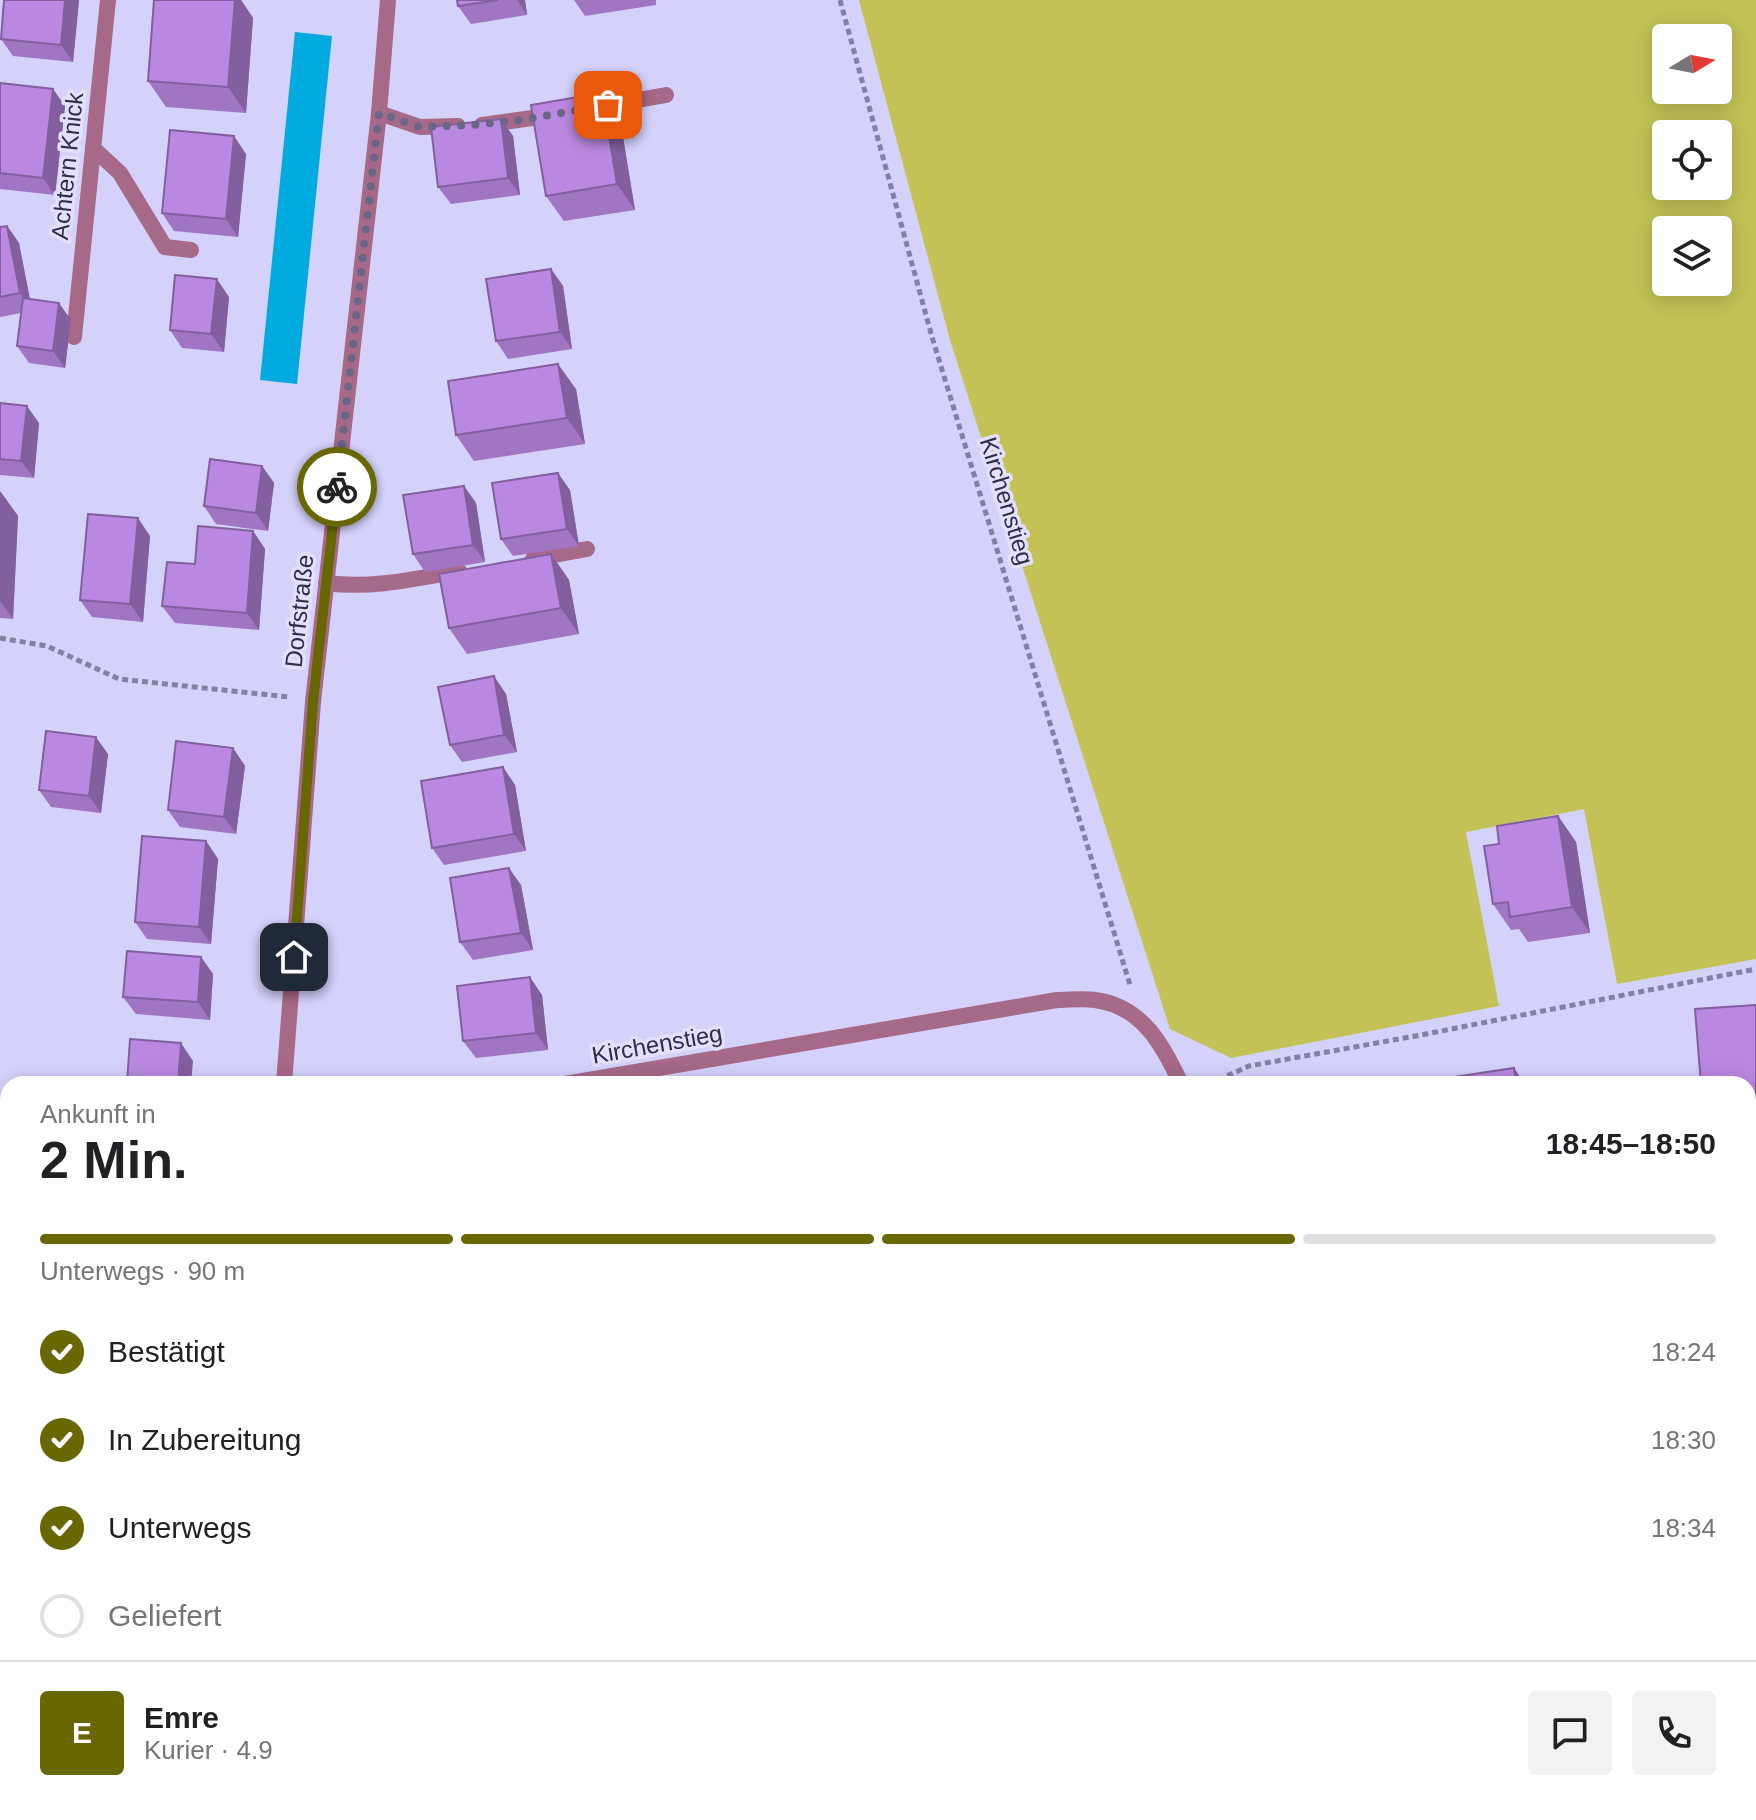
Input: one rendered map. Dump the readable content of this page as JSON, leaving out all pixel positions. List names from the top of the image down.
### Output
{
  "streets": {
    "street": ["Achtern Knick", "Kirchenstieg", "Dorfstraße"]
  },
  "north": "right",
  "page": {
    "heading": ["2 Min.", "Ankunft in", "18:45–18:50"],
    "panel": ["Emre", "Kurier · 4.9"],
    "bar": "Unterwegs · 90 m",
    "list": [
      ["Bestätigt", "18:24"],
      ["In Zubereitung", "18:30"],
      ["Unterwegs", "18:34"],
      "Geliefert"
    ],
    "round": "E"
  }
}
